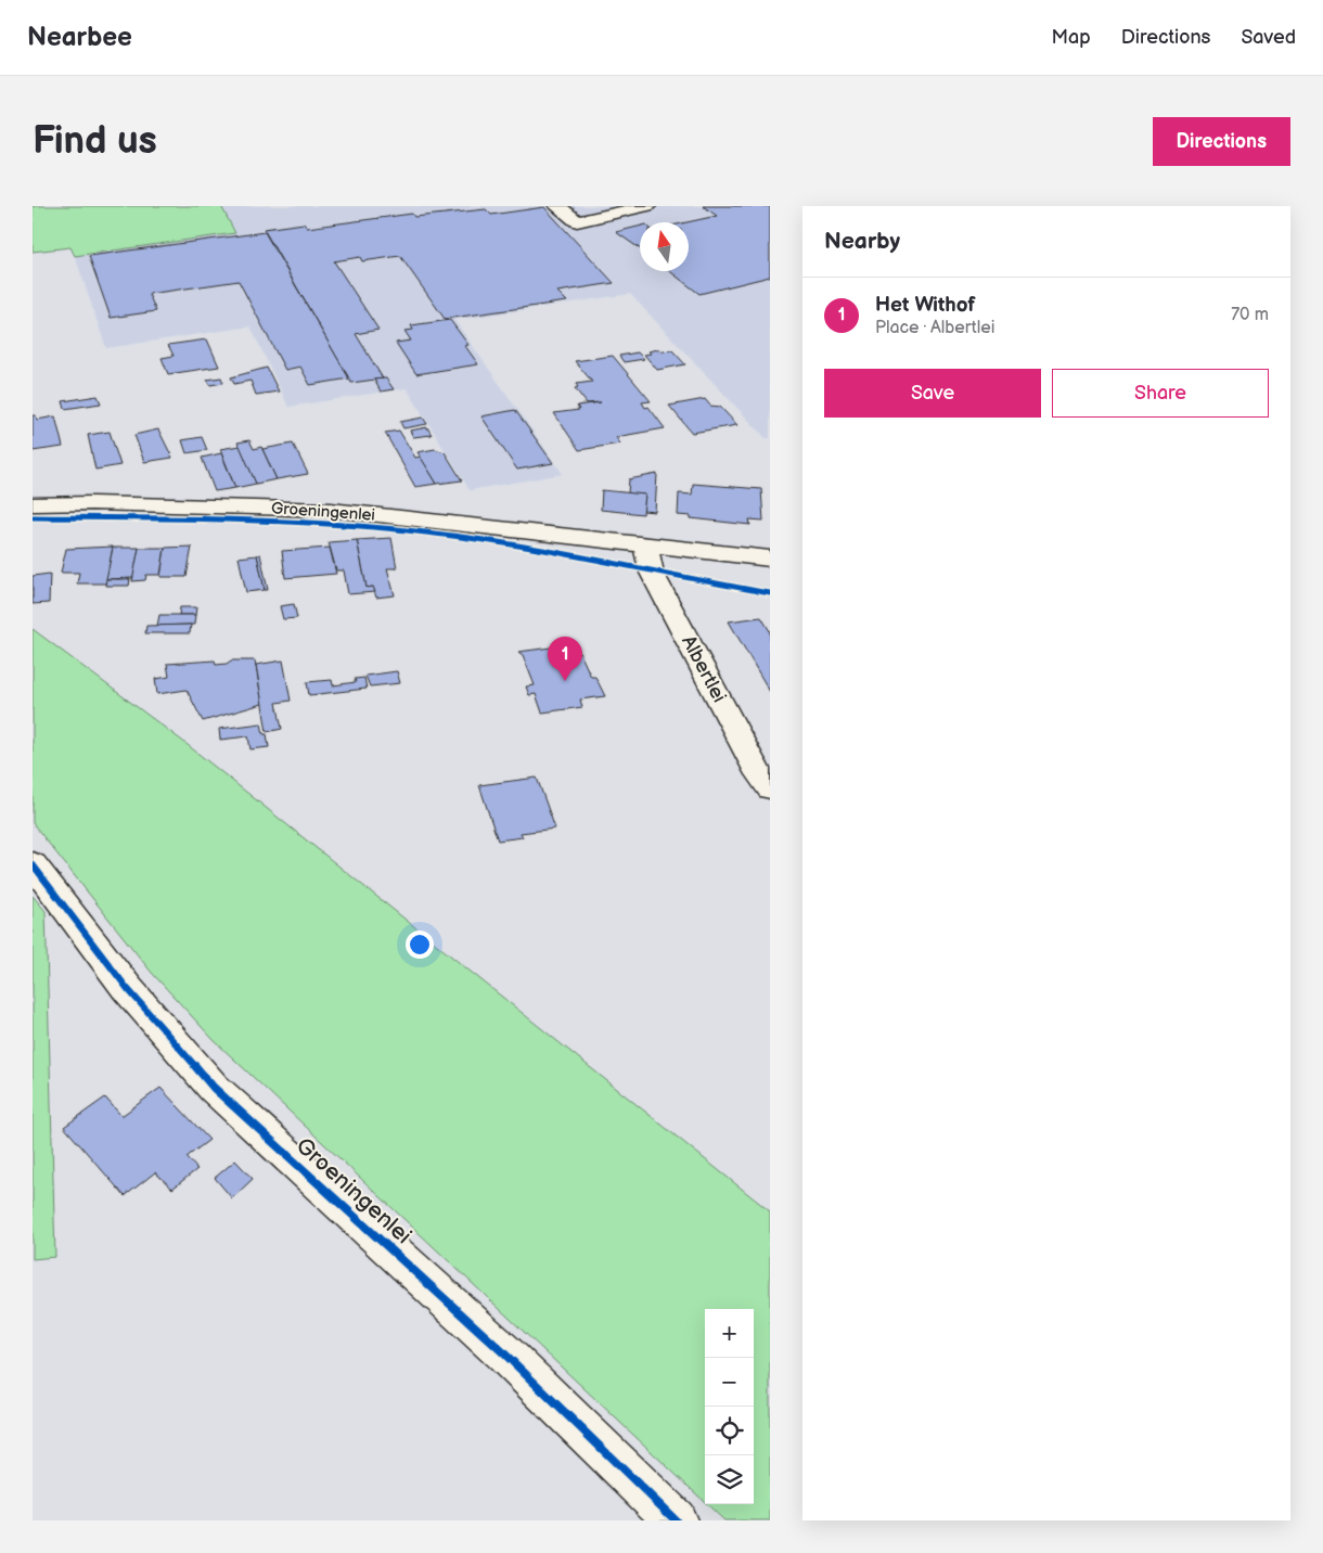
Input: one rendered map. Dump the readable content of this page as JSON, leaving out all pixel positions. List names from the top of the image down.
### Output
{
  "streets": {
    "street": ["Groeningenlei", "Albertlei"]
  },
  "crossings": [
    ["Groeningenlei", "Albertlei"]
  ],
  "north": "top",
  "page": {
    "header": "Nearbee",
    "nav": ["Map", "Directions", "Saved"],
    "buttons": [
      "Directions",
      ["Save", "Share"]
    ],
    "title": "Find us",
    "heading": "Nearby",
    "list": [
      {
        "mark": "1",
        "name": "Het Withof",
        "note": "Place · Albertlei",
        "value": "70 m"
      }
    ],
    "pins": "1",
    "map_buttons": ["+", "−"]
  }
}
